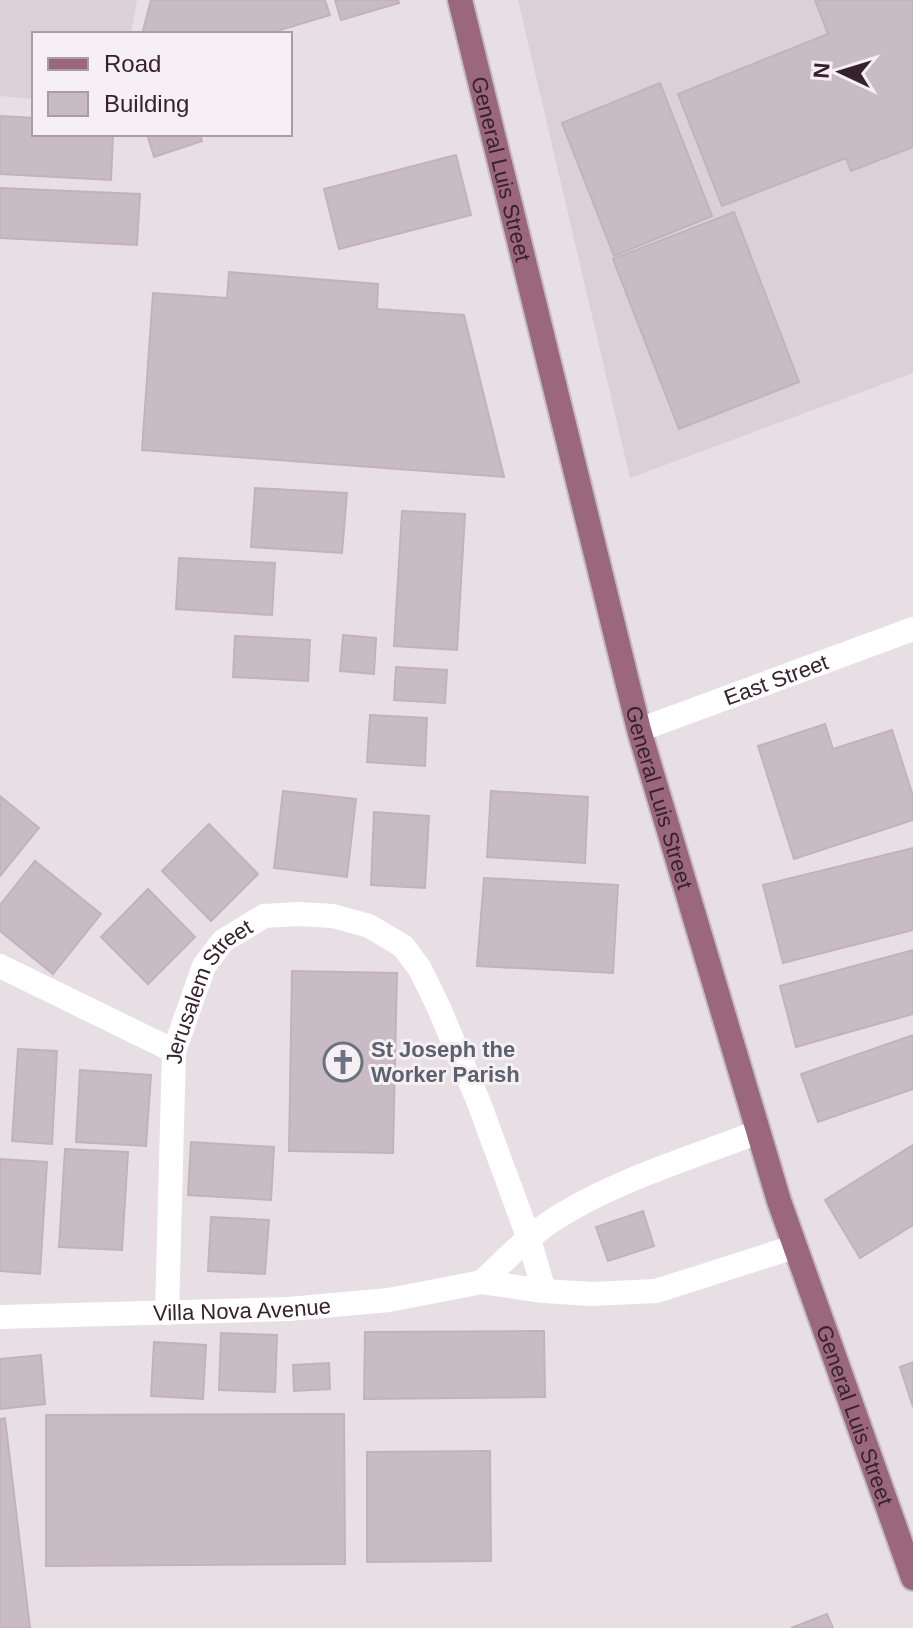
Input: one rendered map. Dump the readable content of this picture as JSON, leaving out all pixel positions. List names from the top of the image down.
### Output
{
  "streets": {
    "main road": ["General Luis Street"],
    "street": ["East Street", "Jerusalem Street", "Villa Nova Avenue"]
  },
  "crossings": [
    ["General Luis Street", "East Street"],
    ["General Luis Street", "Villa Nova Avenue"],
    ["Jerusalem Street", "Villa Nova Avenue"]
  ],
  "places": {
    "church": ["St Joseph the Worker Parish"]
  },
  "legend": ["Road", "Building"],
  "north": "left"
}
